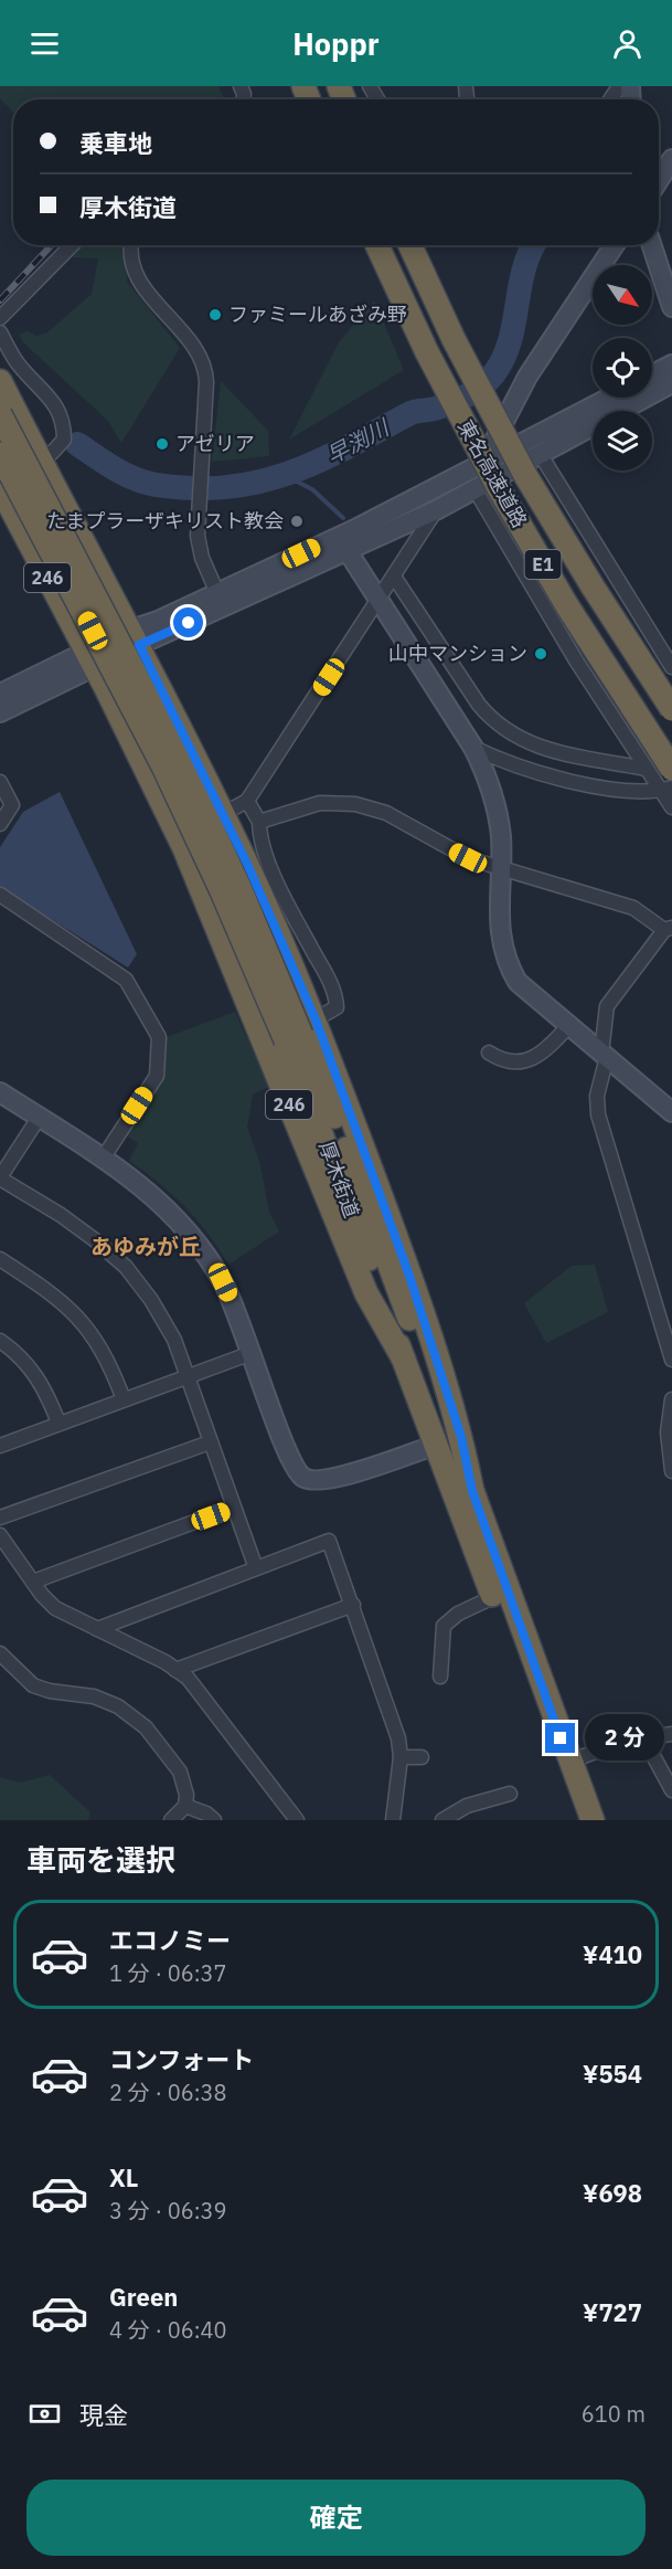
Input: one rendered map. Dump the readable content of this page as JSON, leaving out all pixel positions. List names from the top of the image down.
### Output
{
  "streets": {
    "highway": [
      "東名高速道路",
      "E1",
      "246",
      "厚木街道"
    ]
  },
  "crossings": [
    ["246", "厚木街道"]
  ],
  "districts": ["あゆみが丘"],
  "water": ["早渕川"],
  "places": [
    "ファミールあざみ野",
    "アゼリア",
    "たまプラーザキリスト教会",
    "山中マンション"
  ],
  "north": "bottom right",
  "page": {
    "header": "Hoppr",
    "banner": ["乗車地", "厚木街道"],
    "bubble": "2 分",
    "heading": "車両を選択",
    "list": [
      {
        "name": "エコノミー",
        "note": "1 分 · 06:37",
        "value": "¥410"
      },
      {
        "name": "コンフォート",
        "note": "2 分 · 06:38",
        "value": "¥554"
      },
      {
        "name": "XL",
        "note": "3 分 · 06:39",
        "value": "¥698"
      },
      {
        "name": "Green",
        "note": "4 分 · 06:40",
        "value": "¥727"
      }
    ],
    "pay": ["現金", "610 m"],
    "buttons": "確定"
  }
}
